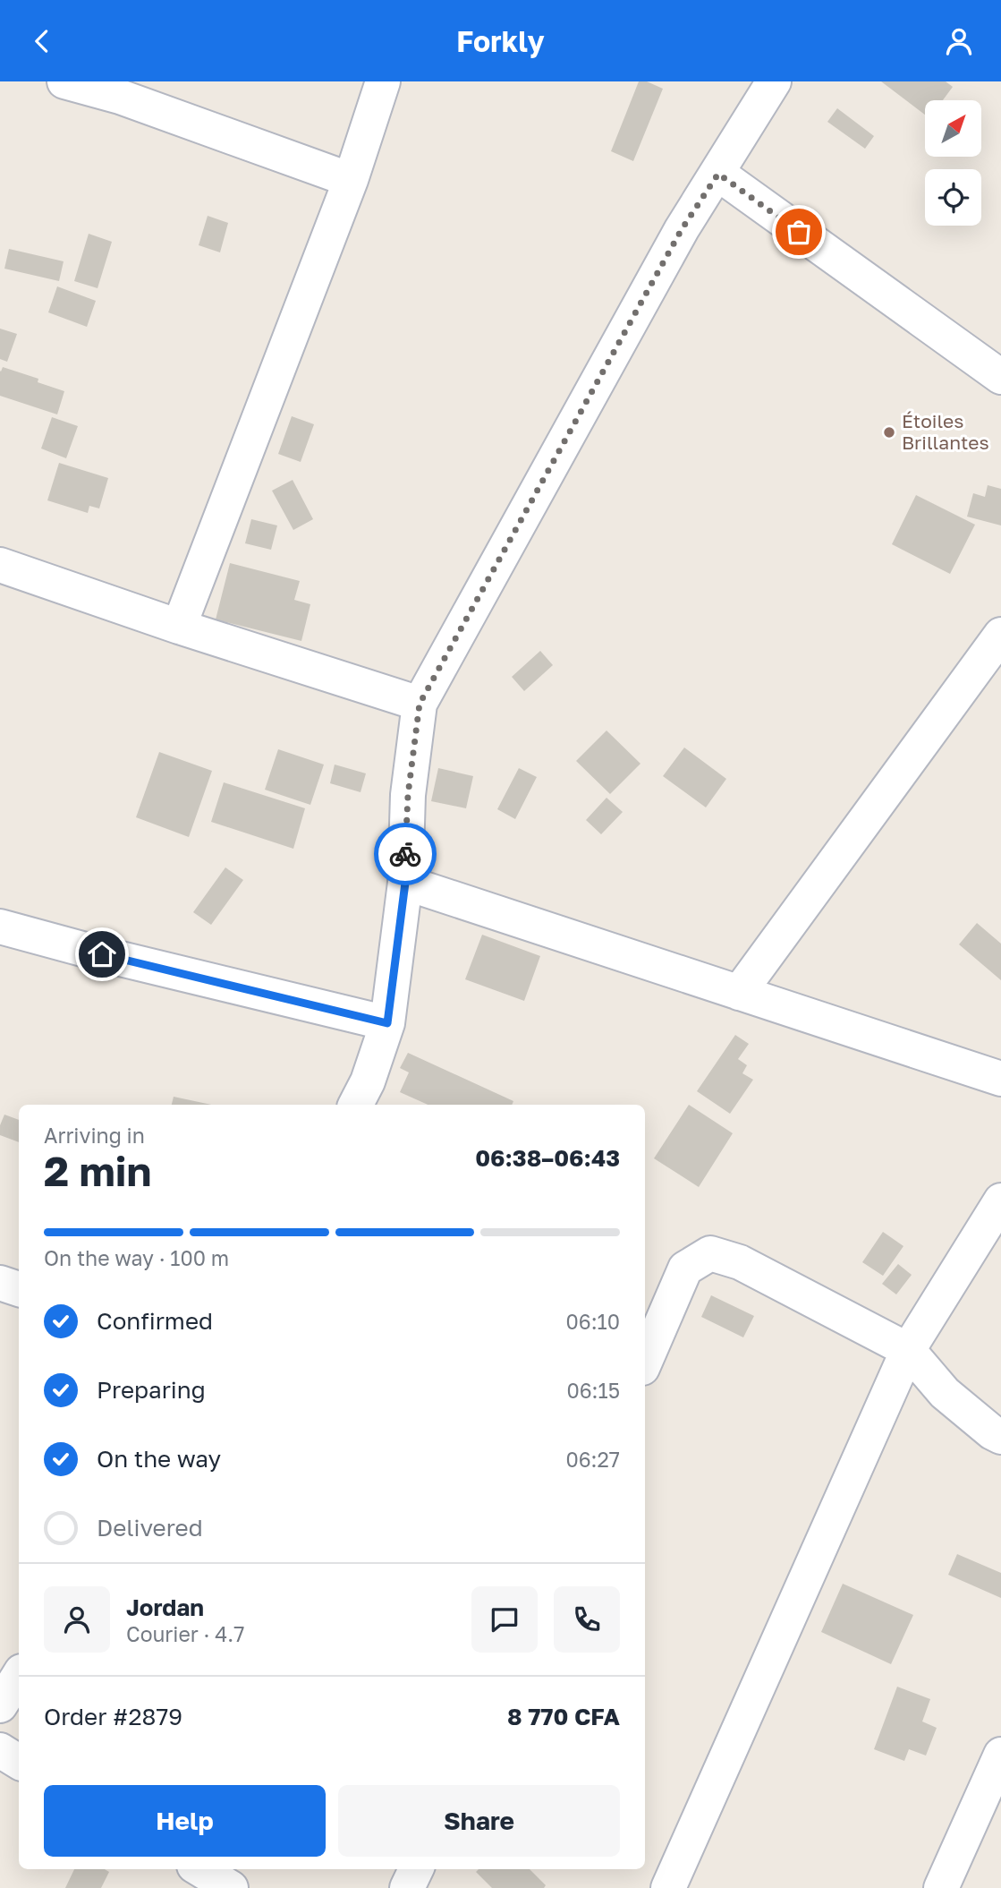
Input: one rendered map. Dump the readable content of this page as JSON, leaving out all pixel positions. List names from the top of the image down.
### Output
{
  "places": ["Étoiles Brillantes"],
  "north": "top right",
  "page": {
    "header": "Forkly",
    "heading": ["2 min", "Arriving in", "06:38–06:43"],
    "panel": [
      "Jordan",
      "Courier · 4.7",
      "Order #2879",
      "8 770 CFA"
    ],
    "bar": "On the way · 100 m",
    "list": [
      ["Confirmed", "06:10"],
      ["Preparing", "06:15"],
      ["On the way", "06:27"],
      "Delivered"
    ],
    "buttons": ["Help", "Share"]
  }
}
